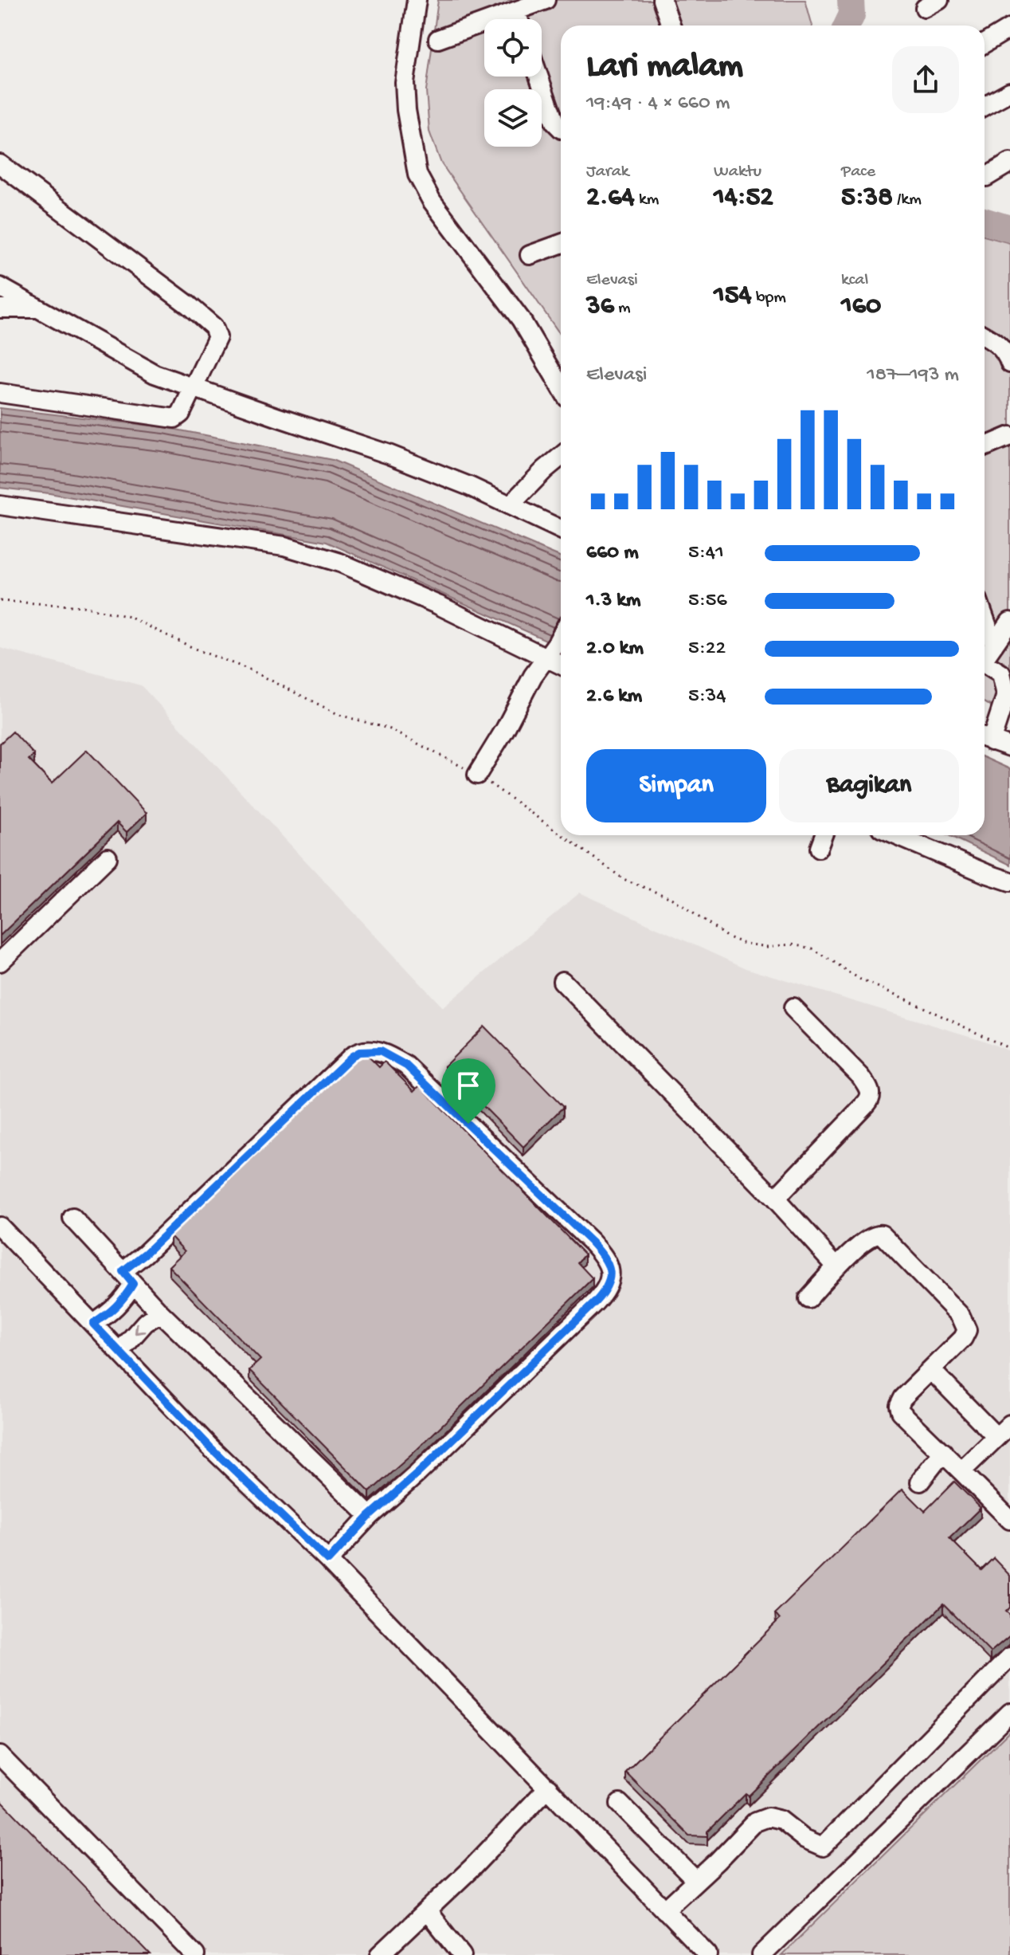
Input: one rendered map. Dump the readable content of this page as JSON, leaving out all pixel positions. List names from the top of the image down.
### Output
{
  "page": {
    "heading": ["Lari malam", "19:49 · 4 × 660 m"],
    "stats": [
      ["Jarak", "2.64 km"],
      ["Waktu", "14:52"],
      ["Pace", "5:38 /km"],
      ["Elevasi", "36 m"],
      ["154 bpm"],
      ["kcal", "160"]
    ],
    "chart": ["Elevasi", "187–193 m"],
    "list": [
      {
        "name": "660 m",
        "note": "5:41"
      },
      {
        "name": "1.3 km",
        "note": "5:56"
      },
      {
        "name": "2.0 km",
        "note": "5:22"
      },
      {
        "name": "2.6 km",
        "note": "5:34"
      }
    ],
    "buttons": ["Simpan", "Bagikan"]
  }
}
